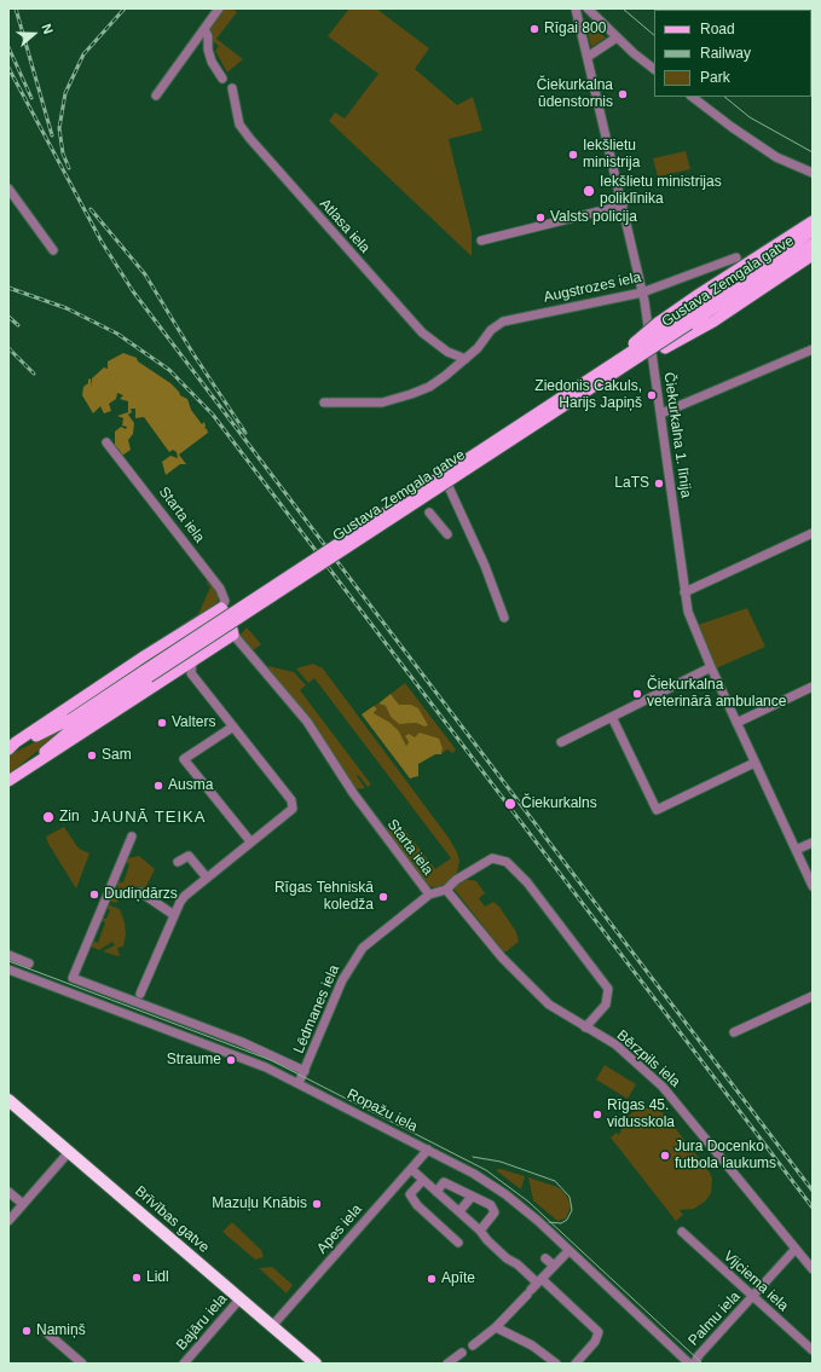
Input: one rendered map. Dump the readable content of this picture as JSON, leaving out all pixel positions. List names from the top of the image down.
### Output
{
  "streets": {
    "highway": ["Brīvības gatve"],
    "main road": ["Gustava Zemgala gatve"],
    "street": [
      "Atlasa iela",
      "Augstrozes iela",
      "Čiekurkalna 1. līnija",
      "Starta iela",
      "Lēdmanes iela",
      "Bērzpils iela",
      "Ropažu iela",
      "Apes iela",
      "Vijciema iela",
      "Palmu iela",
      "Bajāru iela"
    ]
  },
  "crossings": [
    ["Atlasa iela", "Augstrozes iela"],
    ["Augstrozes iela", "Čiekurkalna 1. līnija"],
    ["Starta iela", "Lēdmanes iela"],
    ["Starta iela", "Bērzpils iela"],
    ["Lēdmanes iela", "Ropažu iela"],
    ["Bērzpils iela", "Palmu iela"],
    ["Ropažu iela", "Apes iela"],
    ["Brīvības gatve", "Apes iela"],
    ["Brīvības gatve", "Bajāru iela"],
    ["Vijciema iela", "Palmu iela"]
  ],
  "districts": ["JAUNĀ TEIKA"],
  "places": [
    "Rīgai 800",
    "Čiekurkalna ūdenstornis",
    "Iekšlietu ministrija",
    "Iekšlietu ministrijas poliklīnika",
    "Valsts policija",
    "Ziedonis Cakuls, Harijs Japiņš",
    "LaTS",
    "Čiekurkalna veterinārā ambulance",
    "Valters",
    "Sam",
    "Ausma",
    "Čiekurkalns",
    "Zin",
    "Dudiņdārzs",
    "Rīgas Tehniskā koledža",
    "Straume",
    "Rīgas 45. vidusskola",
    "Jura Docenko futbola laukums",
    "Mazuļu Knābis",
    "Lidl",
    "Apīte",
    "Namiņš"
  ],
  "legend": ["Road", "Railway", "Park"],
  "north": "right"
}
